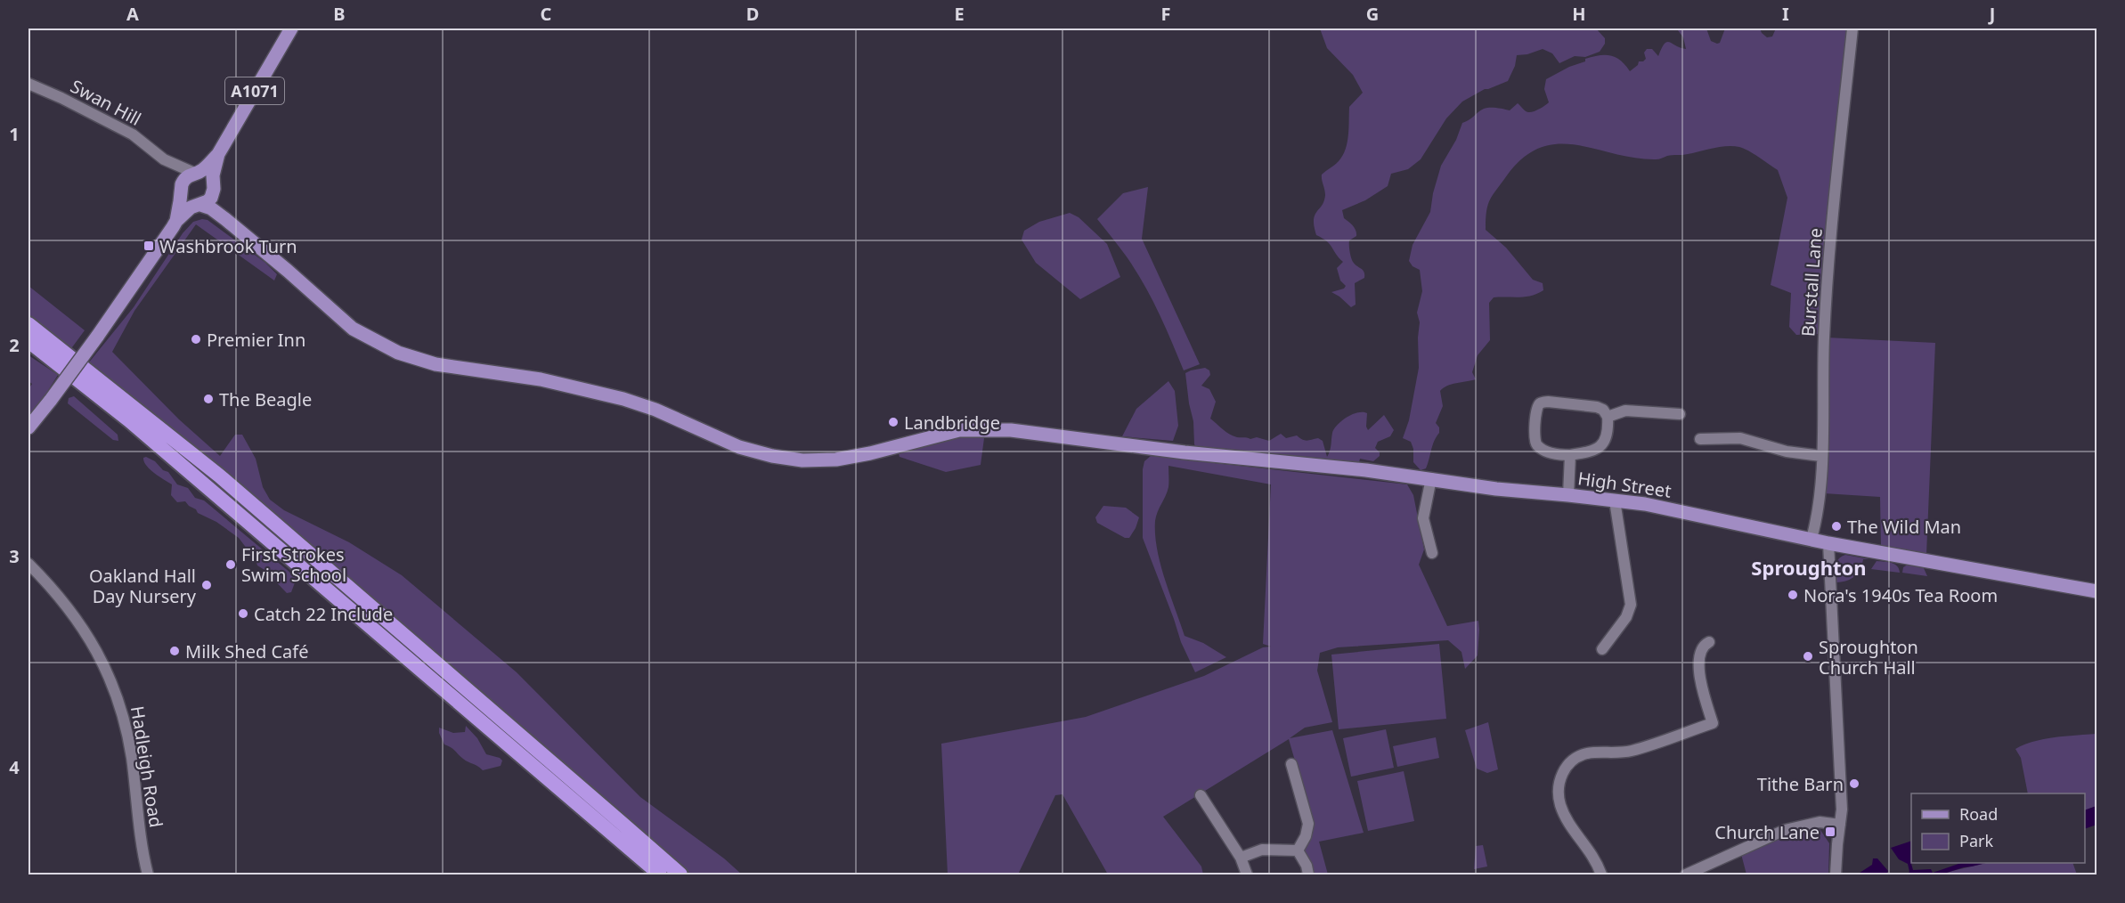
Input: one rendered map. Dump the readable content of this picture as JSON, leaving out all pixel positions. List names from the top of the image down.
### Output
{
  "streets": {
    "main road": ["A1071", "High Street"],
    "street": ["Swan Hill", "Burstall Lane", "Hadleigh Road"]
  },
  "crossings": [
    ["A1071", "Swan Hill"],
    ["A1071", "High Street"],
    ["Swan Hill", "High Street"],
    ["Burstall Lane", "High Street"]
  ],
  "districts": ["Sproughton"],
  "places": {
    "transit": ["Washbrook Turn", "Church Lane"],
    "other": [
      "Premier Inn",
      "The Beagle",
      "Landbridge",
      "The Wild Man",
      "First Strokes Swim School",
      "Oakland Hall Day Nursery",
      "Nora's 1940s Tea Room",
      "Catch 22 Include",
      "Milk Shed Café",
      "Sproughton Church Hall",
      "Tithe Barn"
    ]
  },
  "legend": ["Road", "Park"],
  "grid": {
    "columns": [
      "A",
      "B",
      "C",
      "D",
      "E",
      "F",
      "G",
      "H",
      "I",
      "J"
    ],
    "rows": [
      "1",
      "2",
      "3",
      "4"
    ]
  }
}
